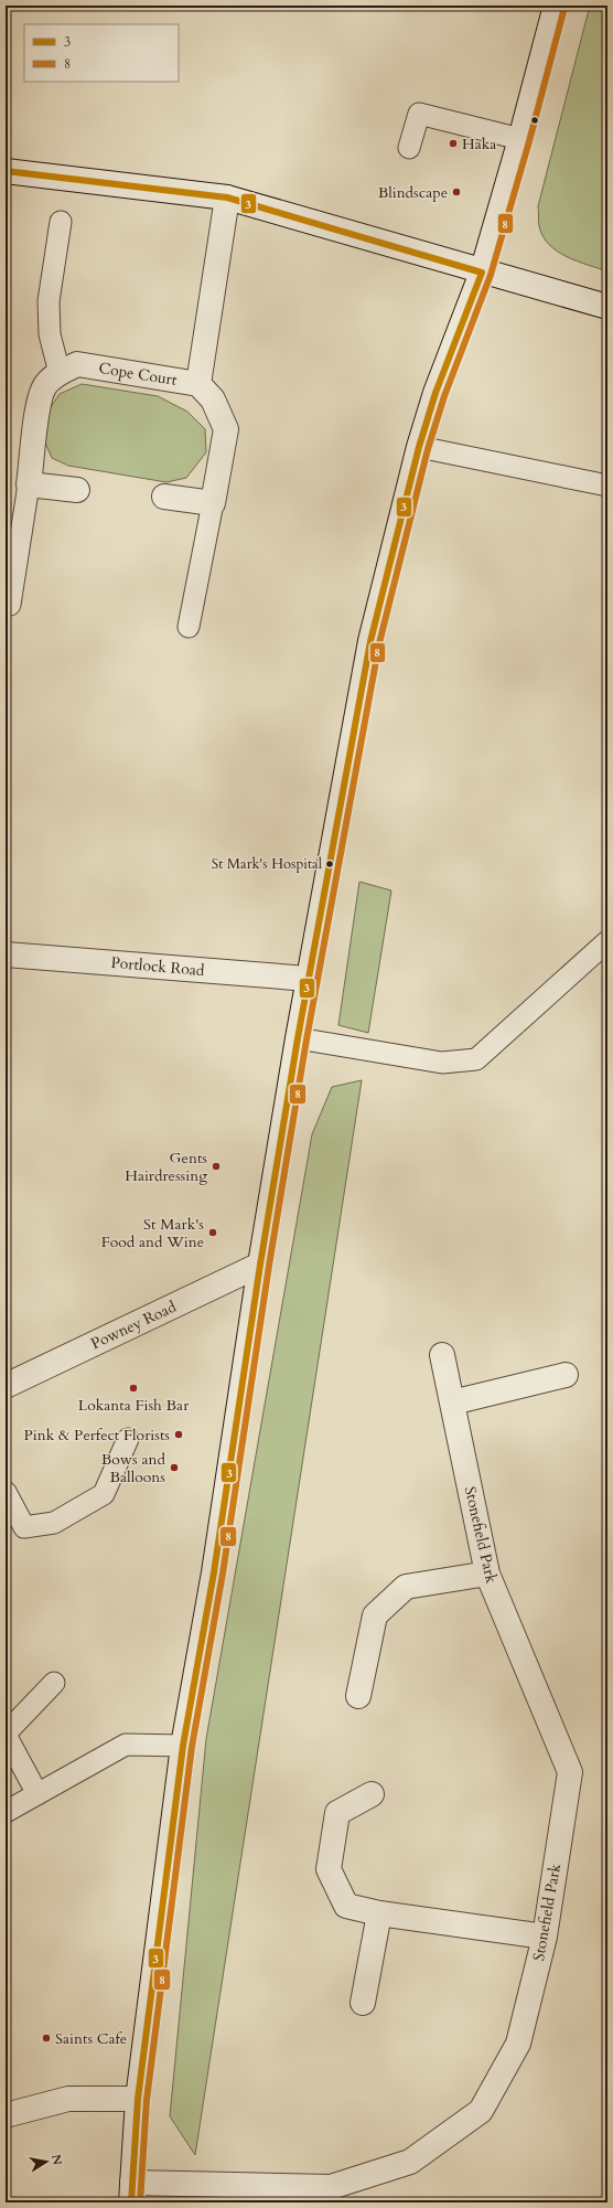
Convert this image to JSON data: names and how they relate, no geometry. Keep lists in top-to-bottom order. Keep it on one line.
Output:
{"streets":{"street":["Cope Court","Portlock Road","Powney Road","Stonefield Park"]},"places":["Haka","Blindscape","St Mark's Hospital","Gents Hairdressing","St Mark's Food and Wine","Lokanta Fish Bar","Pink & Perfect Florists","Bows and Balloons","Saints Cafe"],"lines":["transit line 8","transit line 3"],"legend":["3","8"],"north":"right"}
